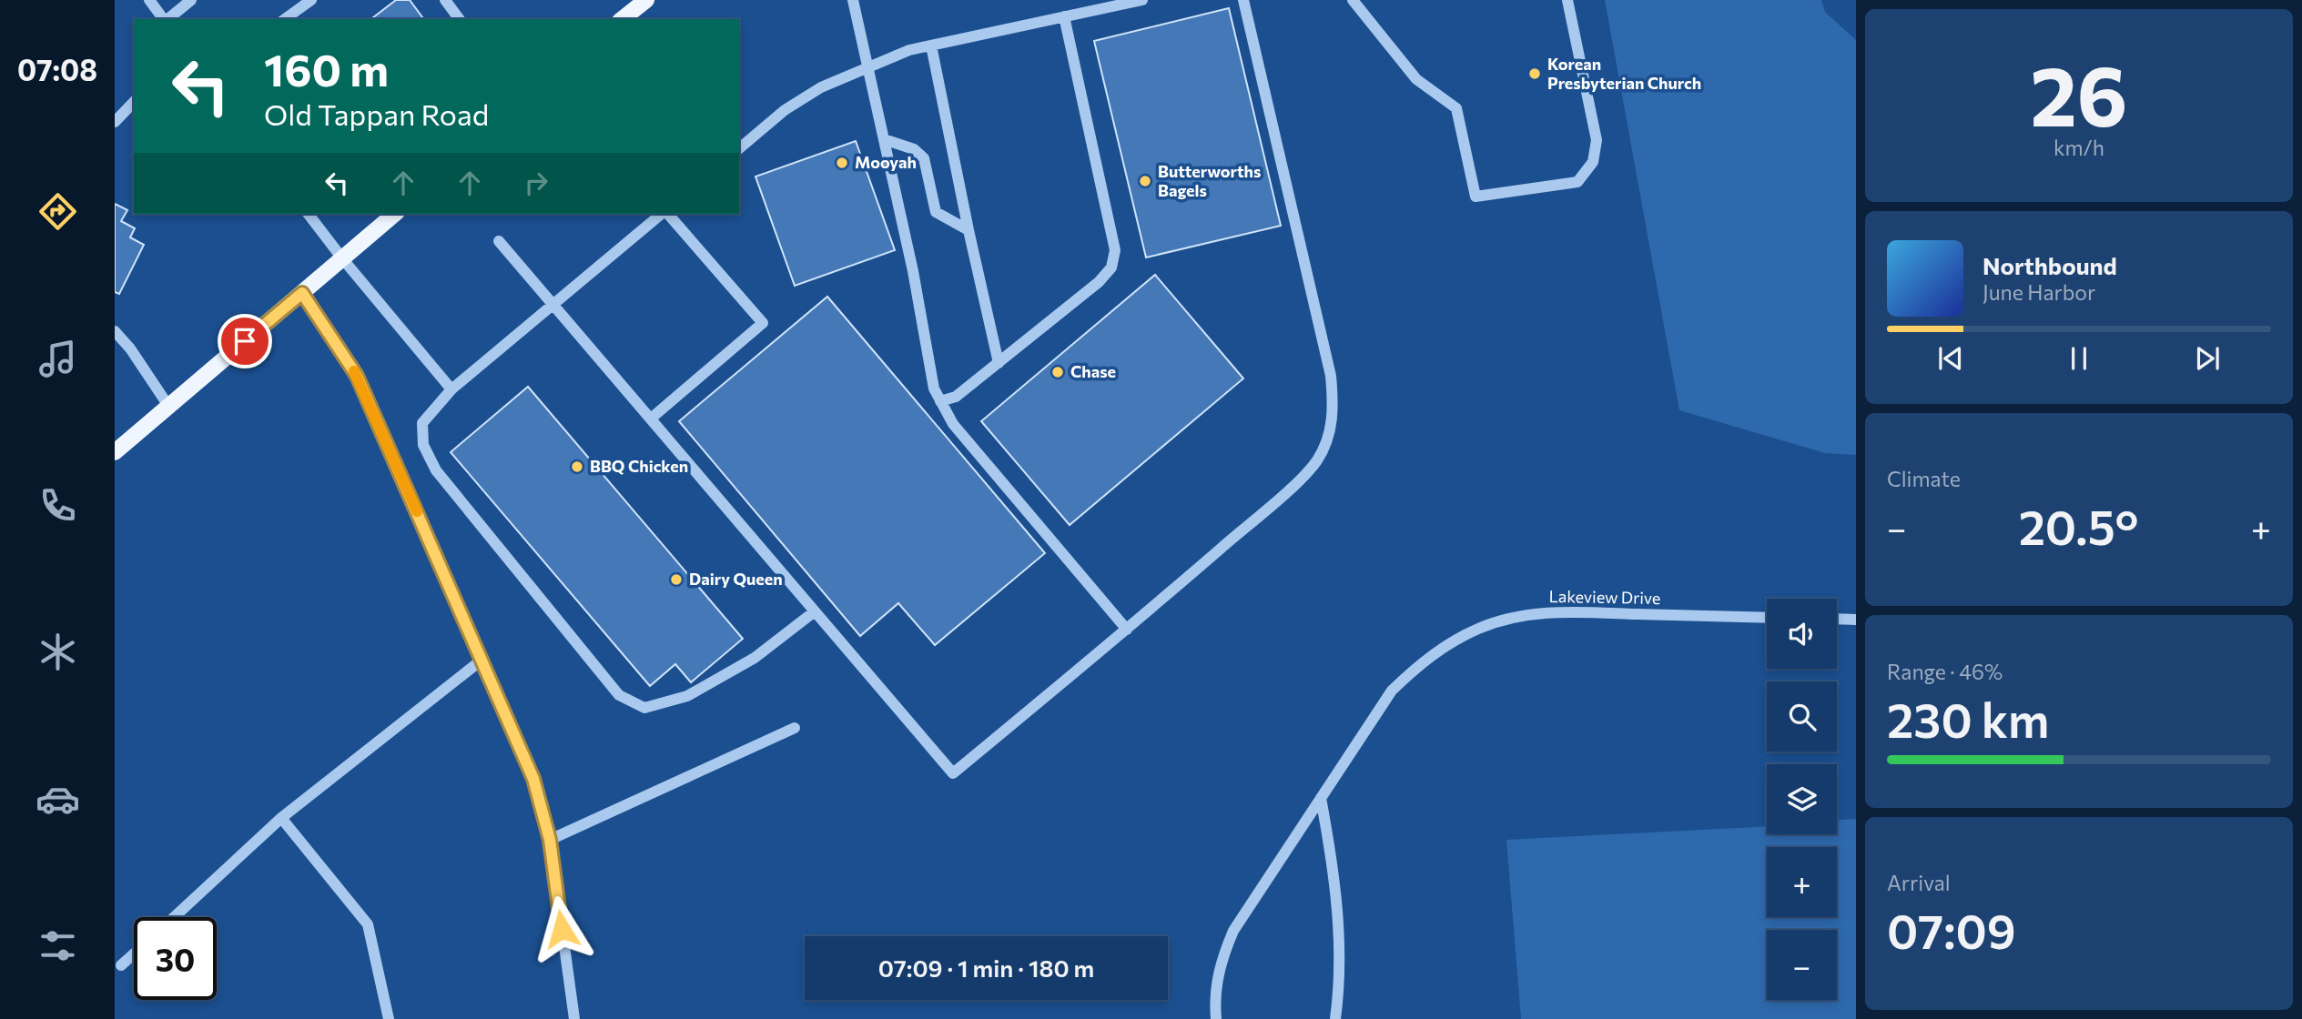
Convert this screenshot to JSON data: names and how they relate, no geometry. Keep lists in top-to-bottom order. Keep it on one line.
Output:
{"streets":{"street":["Lakeview Drive"]},"places":["Korean Presbyterian Church","Mooyah","Butterworths Bagels","Chase","BBQ Chicken","Dairy Queen"],"page":{"tabs":"07:08","tile":[["26","km/h"],"Climate",["Range · 46%","230 km"],["Arrival","07:09"]],"turn":["160 m","Old Tappan Road"],"song":["Northbound","June Harbor"],"heat":["−","20.5°","+"],"map_buttons":["+","−"],"limit":"30","trip":"07:09 · 1 min · 180 m"}}
